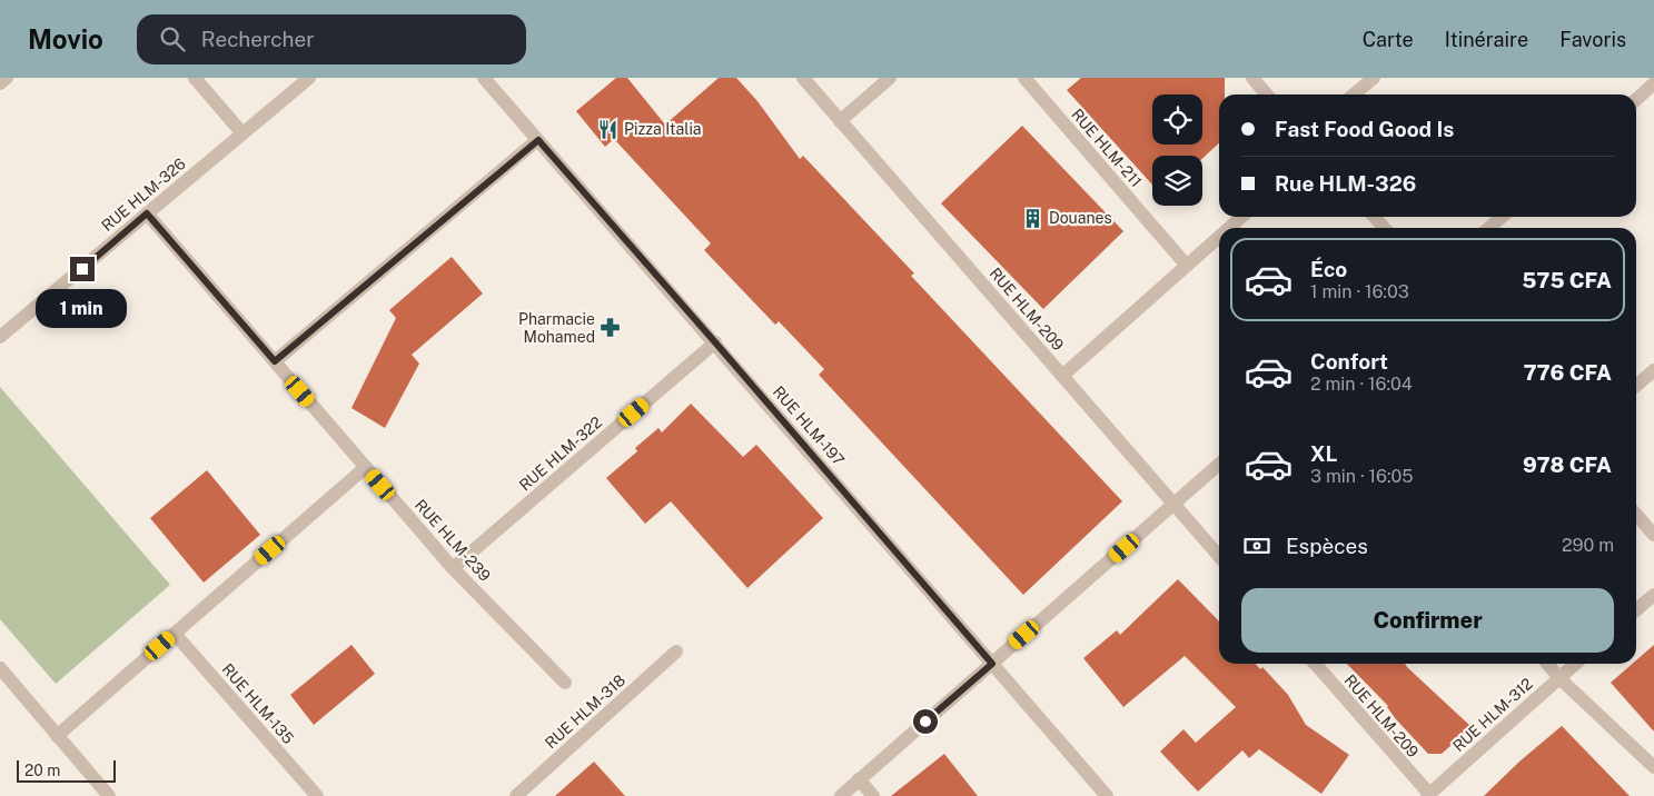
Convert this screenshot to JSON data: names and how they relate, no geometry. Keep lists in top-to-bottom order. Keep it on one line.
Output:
{"streets":{"street":["RUE HLM-211","RUE HLM-326","RUE HLM-209","RUE HLM-197","RUE HLM-322","RUE HLM-239","RUE HLM-135","RUE HLM-318","RUE HLM-312"]},"crossings":[["RUE HLM-326","RUE HLM-239"],["RUE HLM-209","RUE HLM-312"],["RUE HLM-197","RUE HLM-322"],["RUE HLM-322","RUE HLM-239"]],"places":{"restaurant":["Pizza Italia"],"building":["Douanes"],"pharmacy":["Pharmacie Mohamed"]},"scale_bar":"20 m","page":{"header":"Movio","search":"Rechercher","nav":["Carte","Itinéraire","Favoris"],"banner":["Fast Food Good Is","Rue HLM-326"],"list":[{"name":"Éco","note":"1 min · 16:03","value":"575 CFA"},{"name":"Confort","note":"2 min · 16:04","value":"776 CFA"},{"name":"XL","note":"3 min · 16:05","value":"978 CFA"}],"bubble":"1 min","pay":["Espèces","290 m"],"buttons":"Confirmer","scale":"20 m"}}
